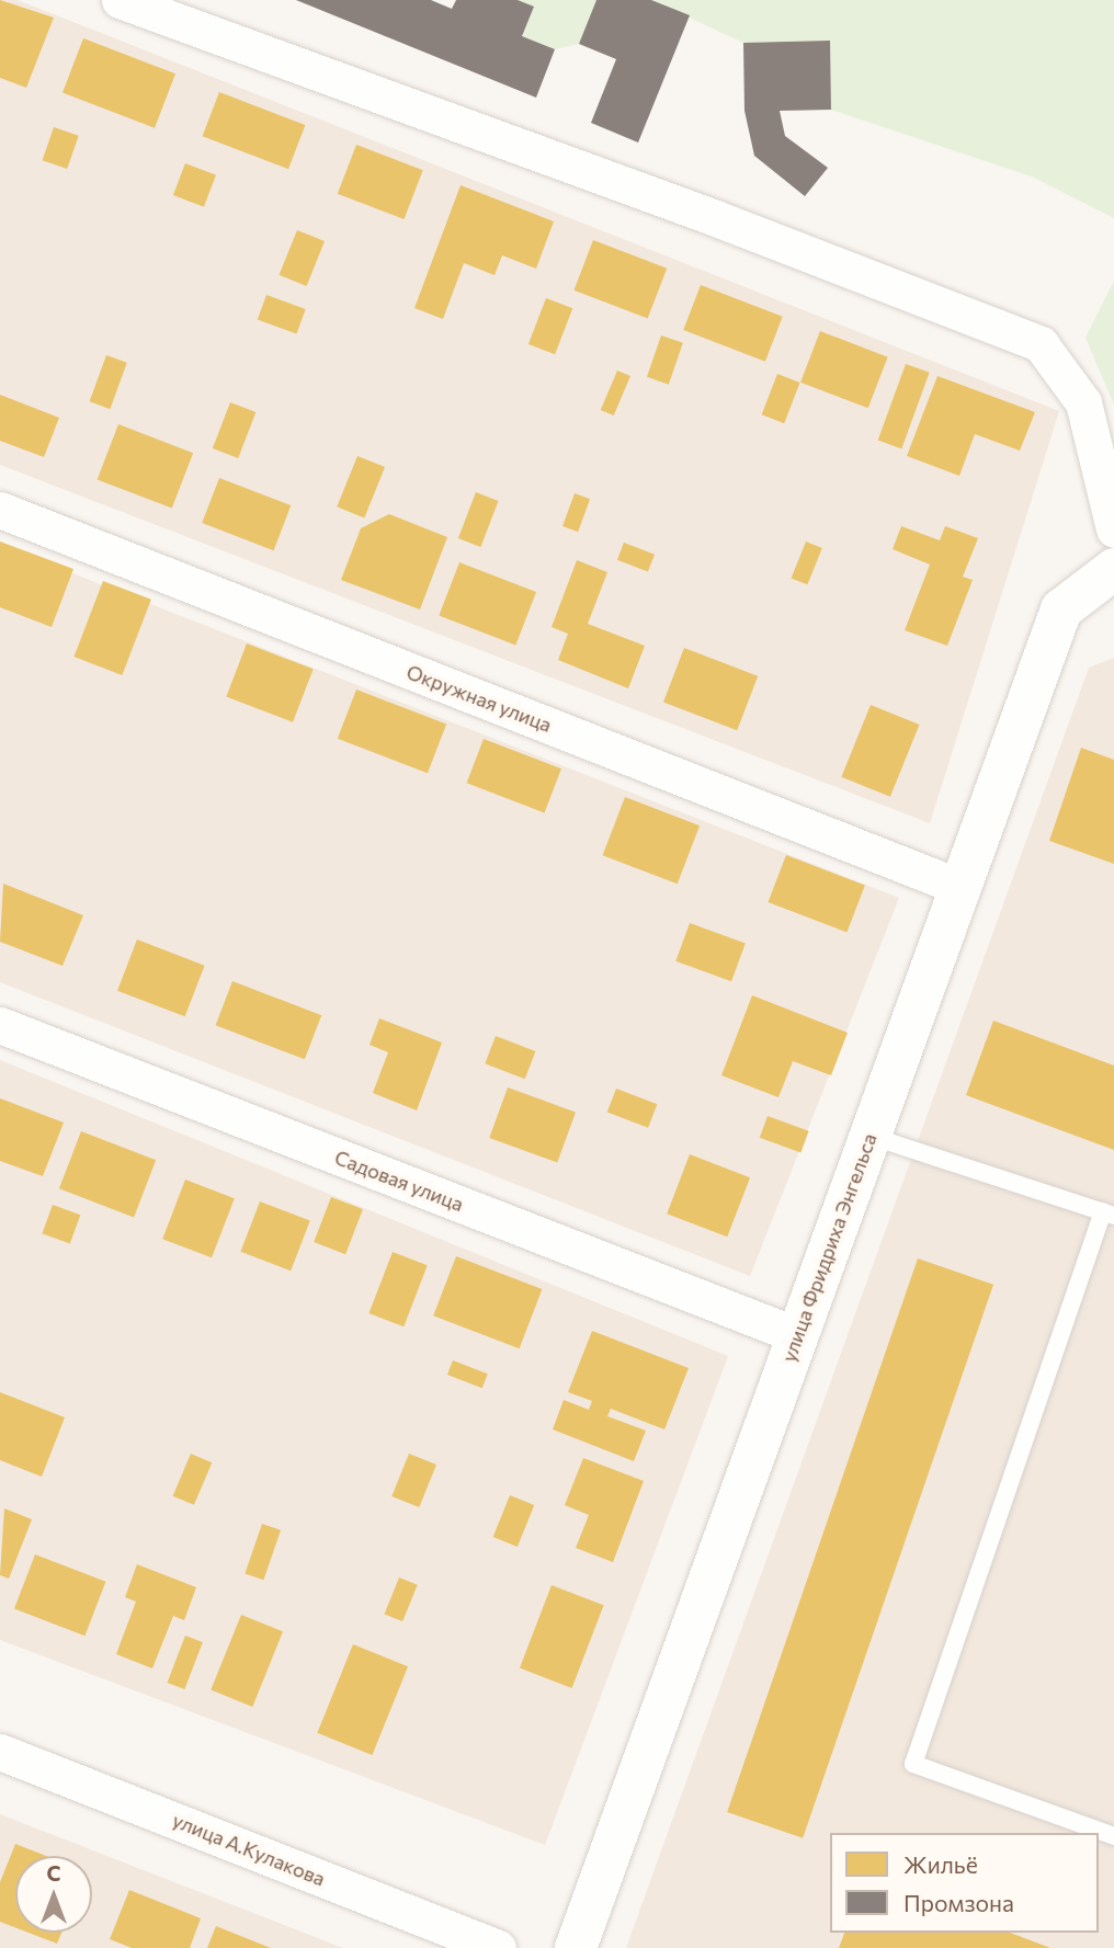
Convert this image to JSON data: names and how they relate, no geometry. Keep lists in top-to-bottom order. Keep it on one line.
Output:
{"streets":{"main road":["улица Фридриха Энгельса"],"street":["Окружная улица","Садовая улица","улица А.Кулакова"]},"crossings":[["Окружная улица","улица Фридриха Энгельса"],["Садовая улица","улица Фридриха Энгельса"]],"legend":["Жильё","Промзона"],"north":"top"}
